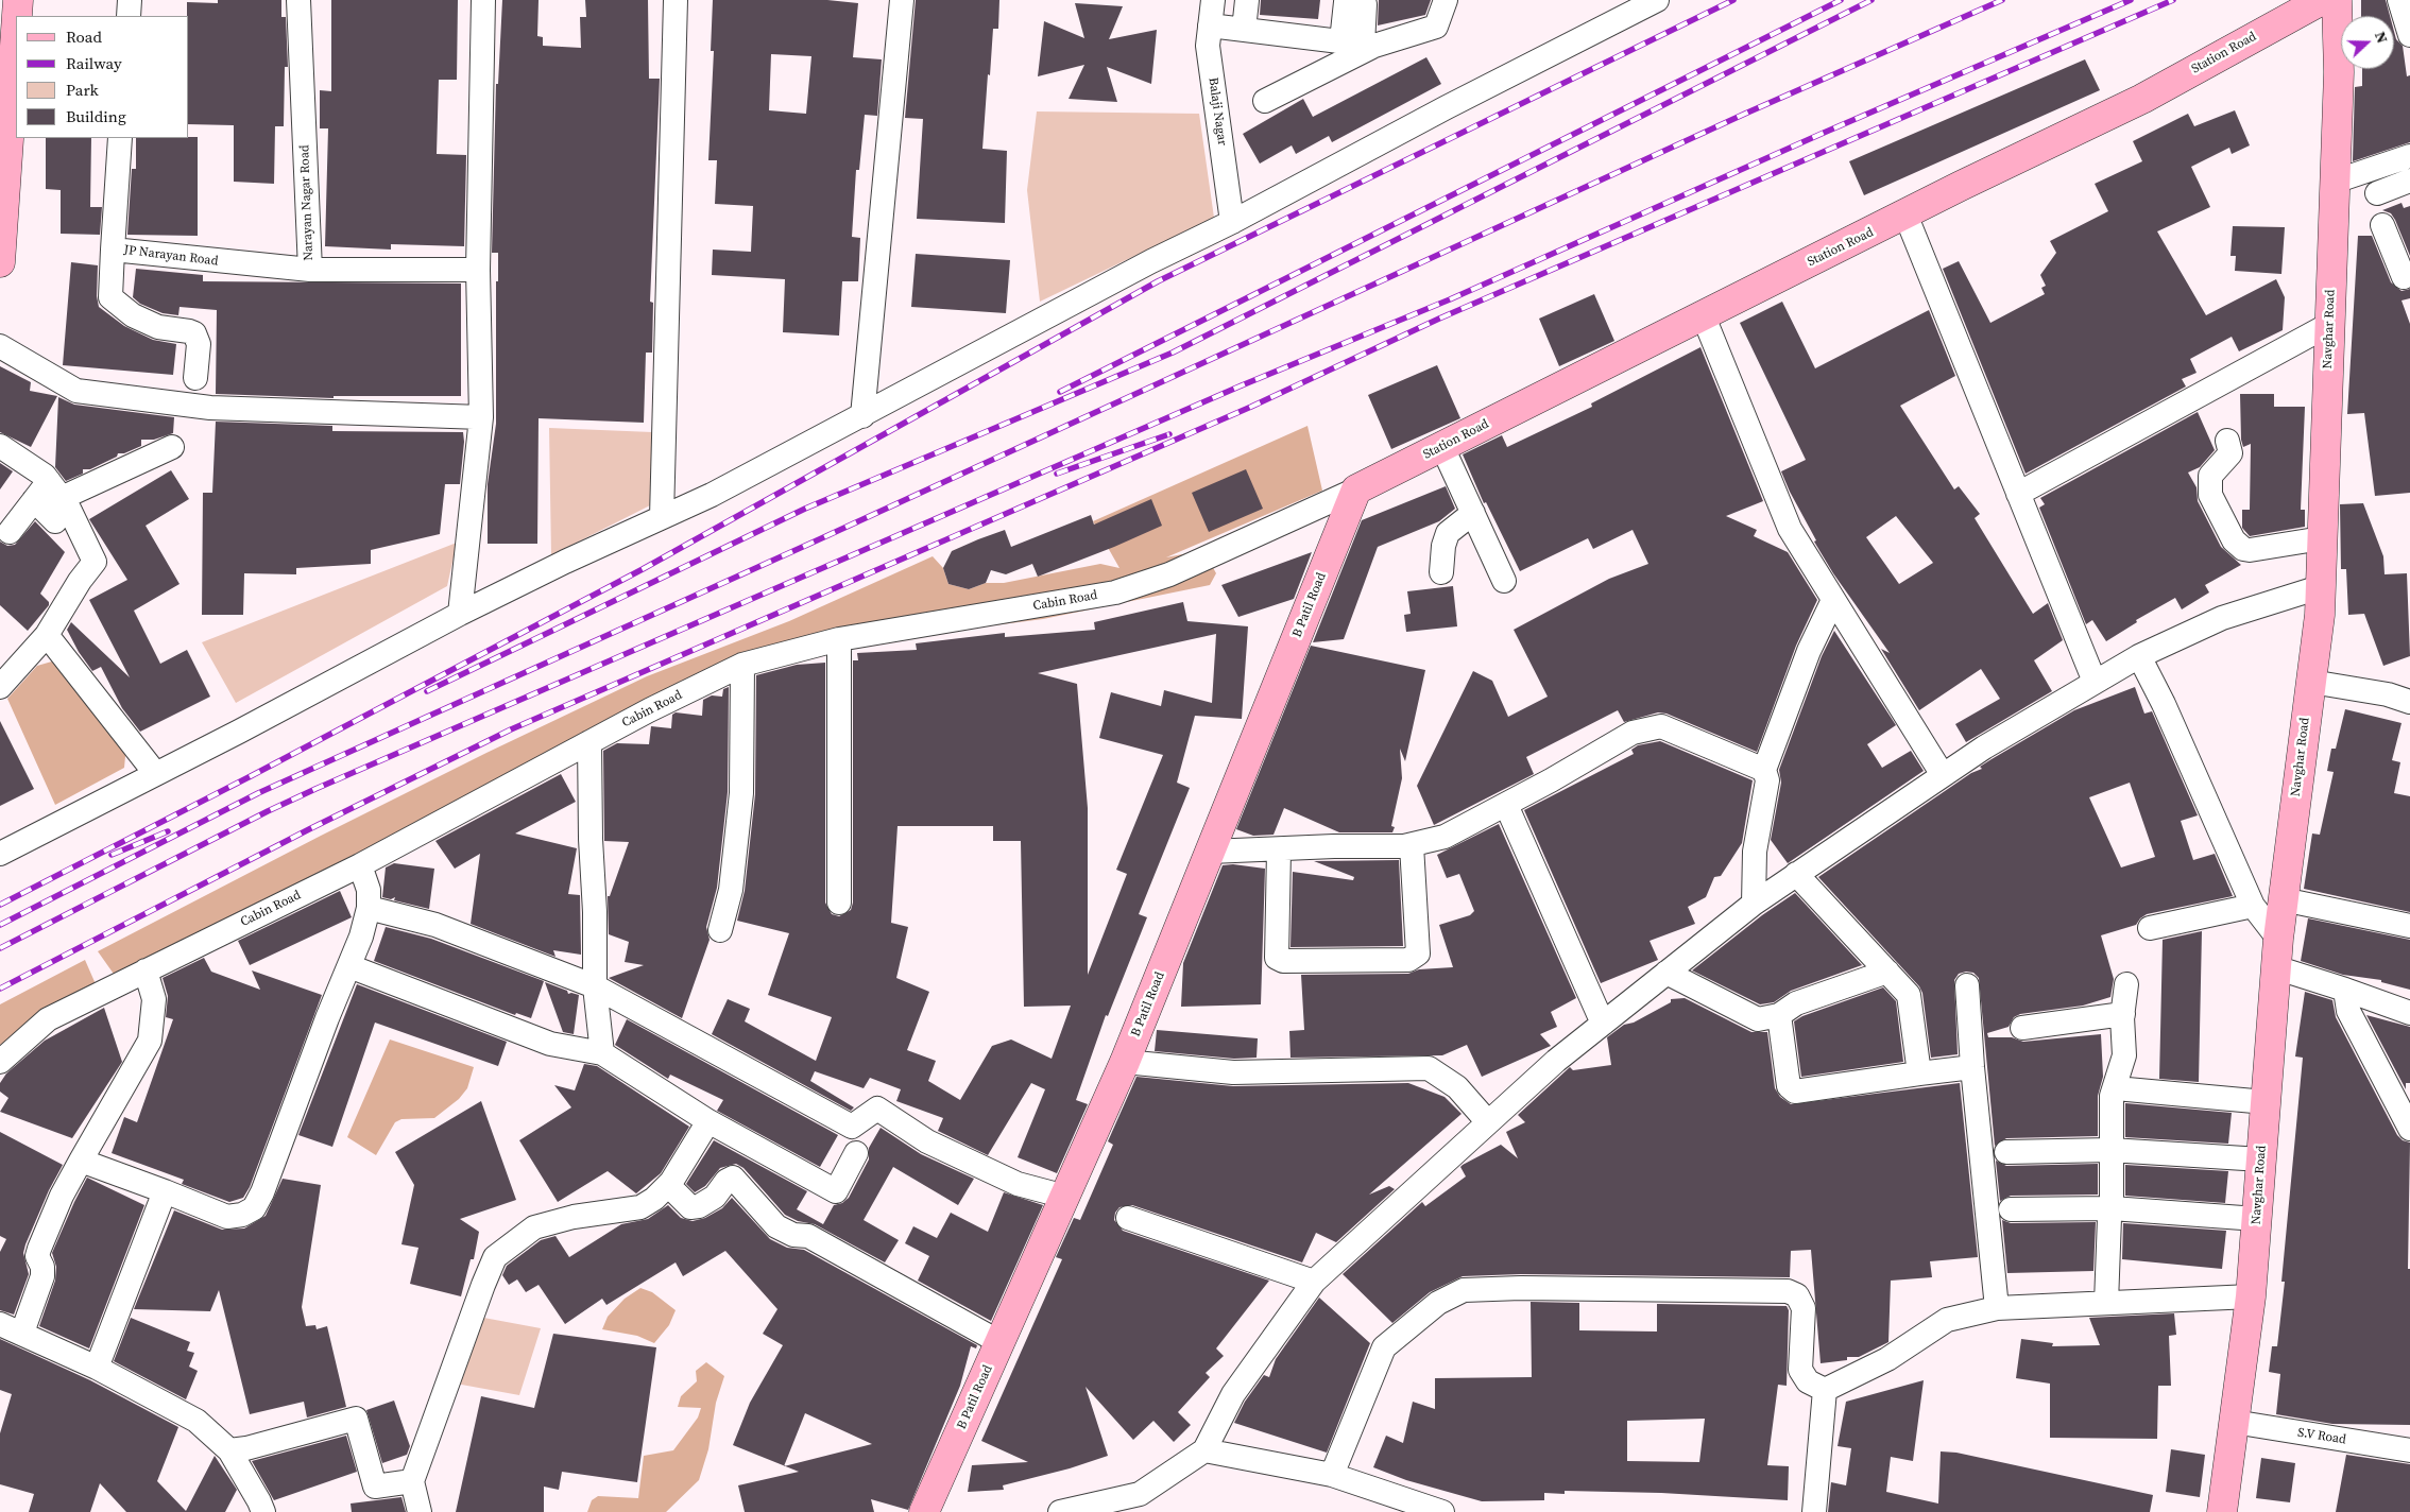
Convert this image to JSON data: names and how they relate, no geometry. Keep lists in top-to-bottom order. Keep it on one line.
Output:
{"streets":{"main road":["Station Road","Navghar Road","B Patil Road"],"street":["Balaji Nagar","Narayan Nagar Road","JP Narayan Road","Cabin Road","S.V Road"]},"crossings":[["Station Road","Cabin Road"],["Station Road","B Patil Road"],["Narayan Nagar Road","JP Narayan Road"],["Navghar Road","S.V Road"],["Cabin Road","B Patil Road"]],"legend":["Road","Railway","Park","Building"],"north":"right"}
